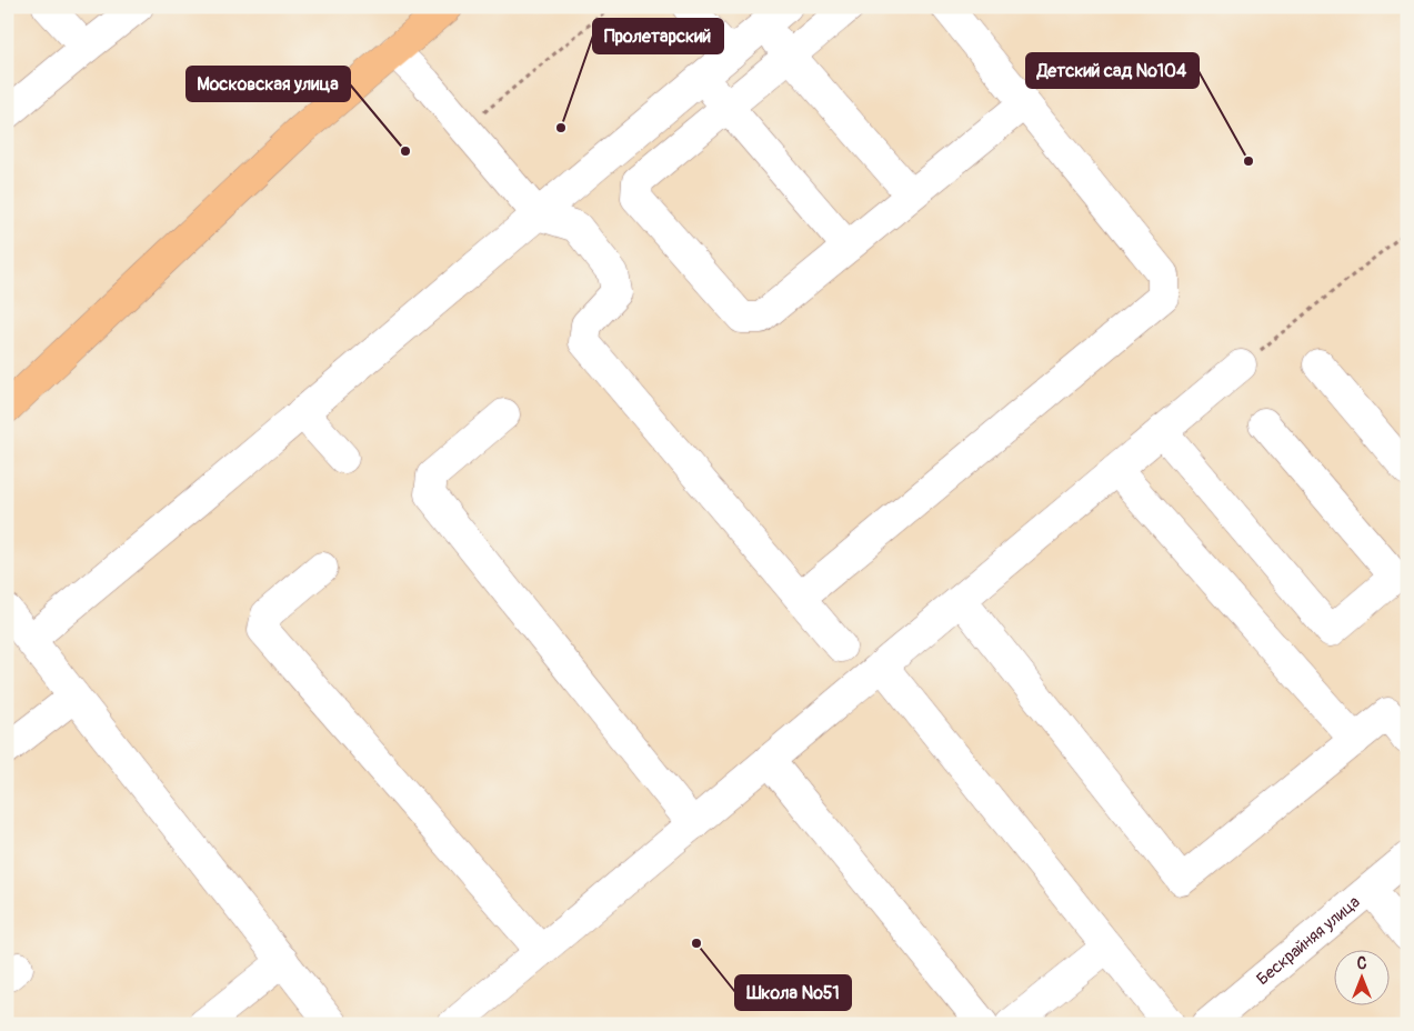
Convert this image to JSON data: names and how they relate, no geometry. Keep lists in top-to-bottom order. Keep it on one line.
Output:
{"streets":{"street":["Бескрайняя улица"]},"places":["Пролетарский","Московская улица","Детский сад №104","Школа №51"],"north":"top"}
